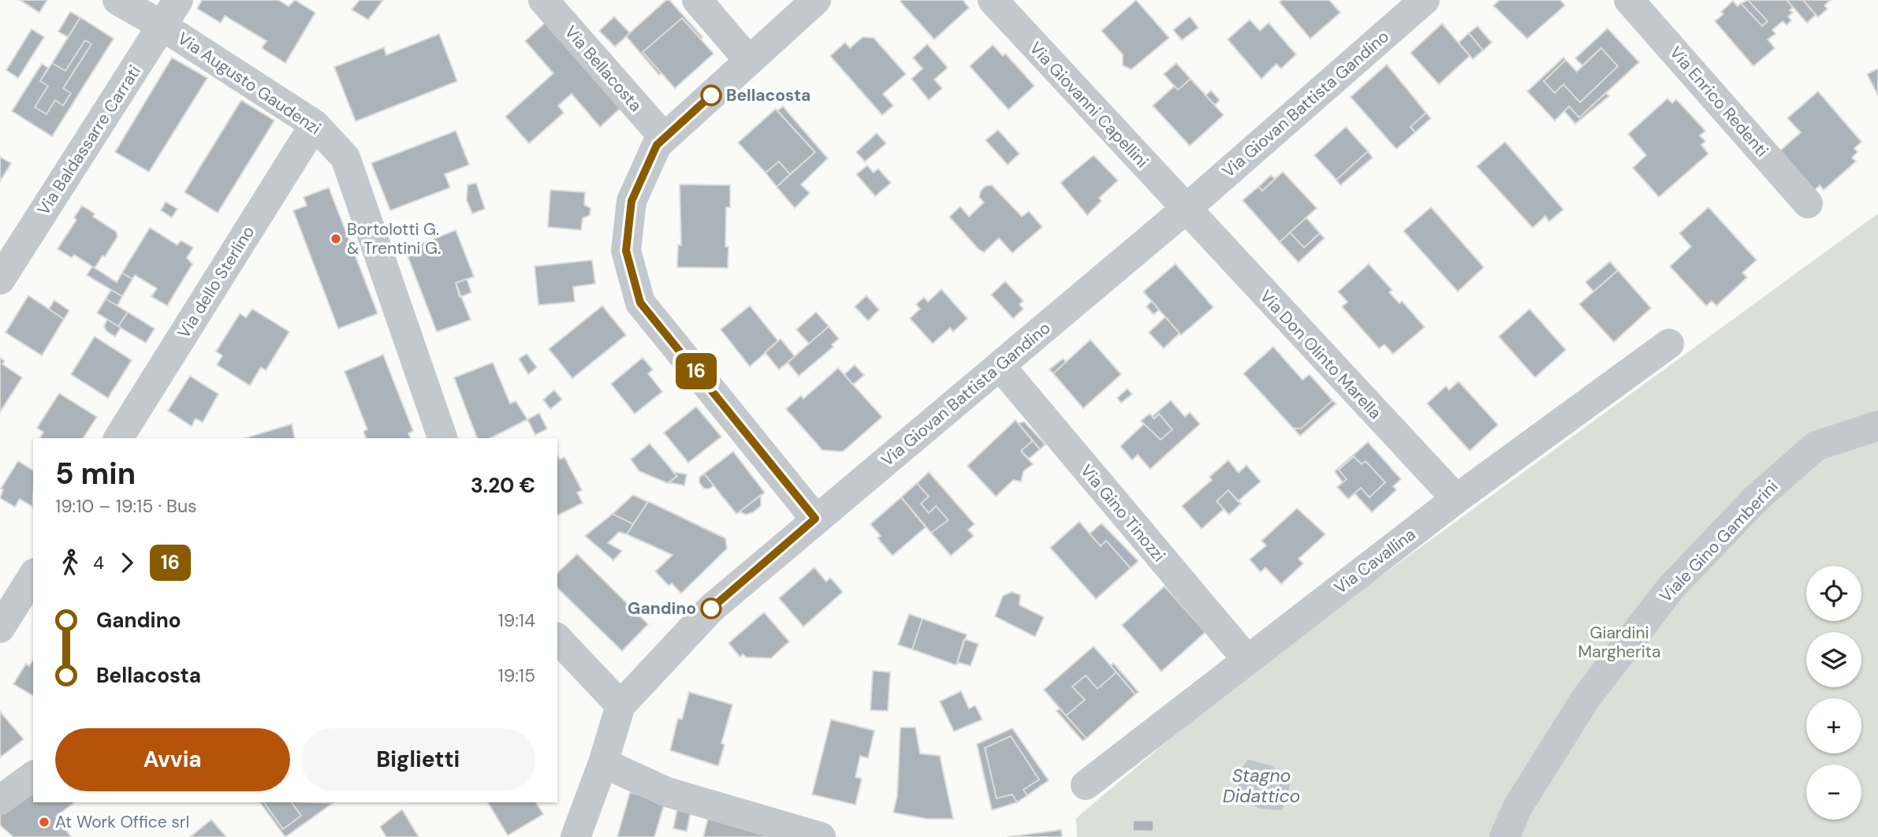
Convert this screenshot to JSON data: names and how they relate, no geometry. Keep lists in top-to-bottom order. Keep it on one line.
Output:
{"streets":{"street":["Via Bellacosta","Via Augusto Gaudenzi","Via Enrico Redenti","Via Giovan Battista Gandino","Via Giovanni Capellini","Via Baldassarre Carrati","Via dello Sterlino","Via Don Olinto Marella","Via Gino Tinozzi","Viale Gino Gamberini","Via Cavallina"]},"crossings":[["Via Augusto Gaudenzi","Via Baldassarre Carrati"],["Via Augusto Gaudenzi","Via dello Sterlino"],["Via Giovan Battista Gandino","Via Giovanni Capellini"],["Via Giovan Battista Gandino","Via Don Olinto Marella"],["Via Giovan Battista Gandino","Via Gino Tinozzi"],["Via Giovanni Capellini","Via Don Olinto Marella"],["Via Don Olinto Marella","Via Cavallina"],["Via Gino Tinozzi","Via Cavallina"]],"water":["Stagno Didattico"],"parks":["Giardini Margherita"],"places":["Bellacosta","Bortolotti G. & Trentini G.","Gandino","At Work Office srl"],"lines":["bus line 16"],"page":{"on_map":"16","heading":["5 min","19:10 – 19:15 · Bus","3.20 €"],"legs":["4","16"],"map_buttons":["+","−"],"list":[{"name":"Gandino","value":"19:14"},{"name":"Bellacosta","value":"19:15"}],"buttons":["Avvia","Biglietti"]}}
